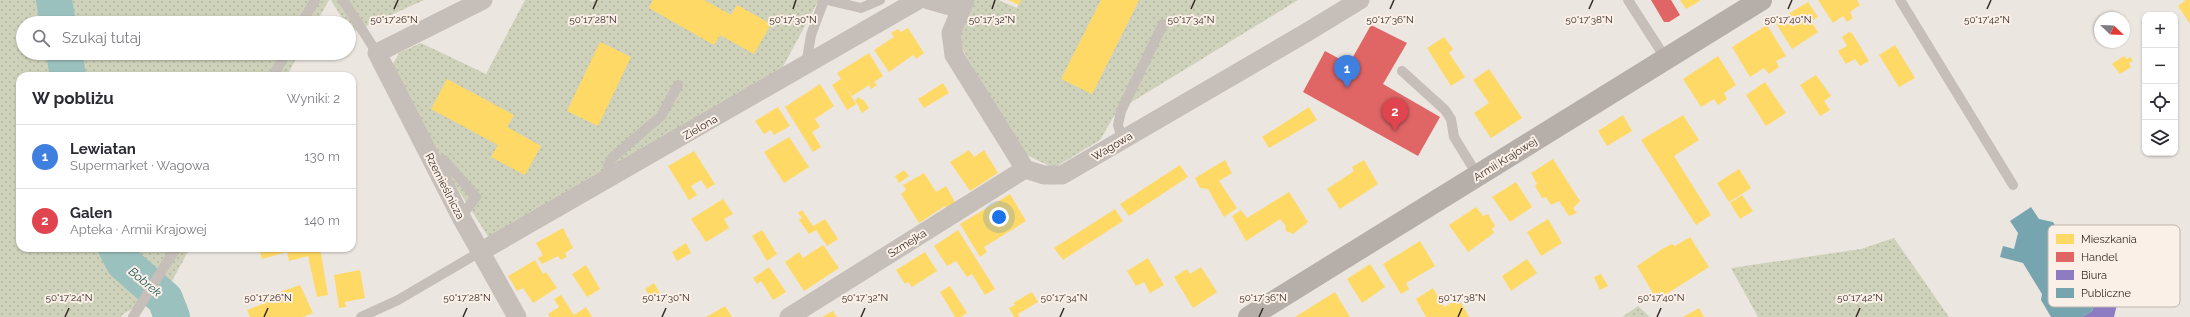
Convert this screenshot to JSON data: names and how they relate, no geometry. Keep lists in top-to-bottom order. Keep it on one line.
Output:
{"streets":{"street":["Zielona","Wagowa","Armii Krajowej","Rzemieślnicza","Szmejka"]},"crossings":[["Zielona","Rzemieślnicza"],["Wagowa","Szmejka"]],"water":["Bobrek"],"legend":["Mieszkania","Handel","Biura","Publiczne"],"north":"bottom right","page":{"map_buttons":["+","−"],"search":"Szukaj tutaj","pins":["1","2"],"heading":["W pobliżu","Wyniki: 2"],"list":[{"mark":"1","name":"Lewiatan","note":"Supermarket · Wagowa","value":"130 m"},{"mark":"2","name":"Galen","note":"Apteka · Armii Krajowej","value":"140 m"}]},"coordinates":["50°17'26\"N","50°17'28\"N","50°17'30\"N","50°17'32\"N","50°17'34\"N","50°17'36\"N","50°17'38\"N","50°17'40\"N","50°17'42\"N","50°17'24\"N"]}
